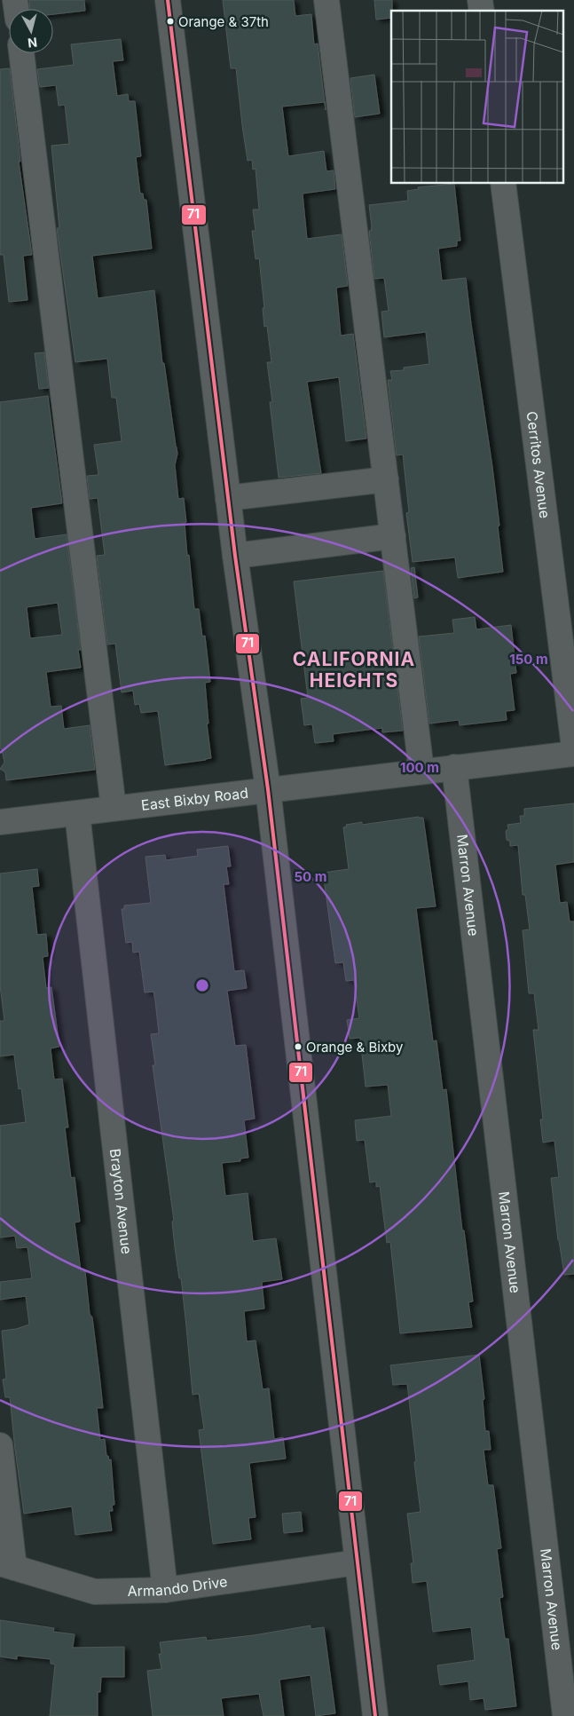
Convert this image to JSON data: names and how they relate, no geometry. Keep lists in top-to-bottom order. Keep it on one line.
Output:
{"streets":{"street":["Cerritos Avenue","East Bixby Road","Marron Avenue","Brayton Avenue","Armando Drive"]},"crossings":[["East Bixby Road","Marron Avenue"],["East Bixby Road","Brayton Avenue"],["Brayton Avenue","Armando Drive"]],"districts":["CALIFORNIA HEIGHTS"],"places":["Orange & 37th","Orange & Bixby"],"lines":["transit line 71"],"north":"bottom","rings":["150 m","100 m","50 m"]}
